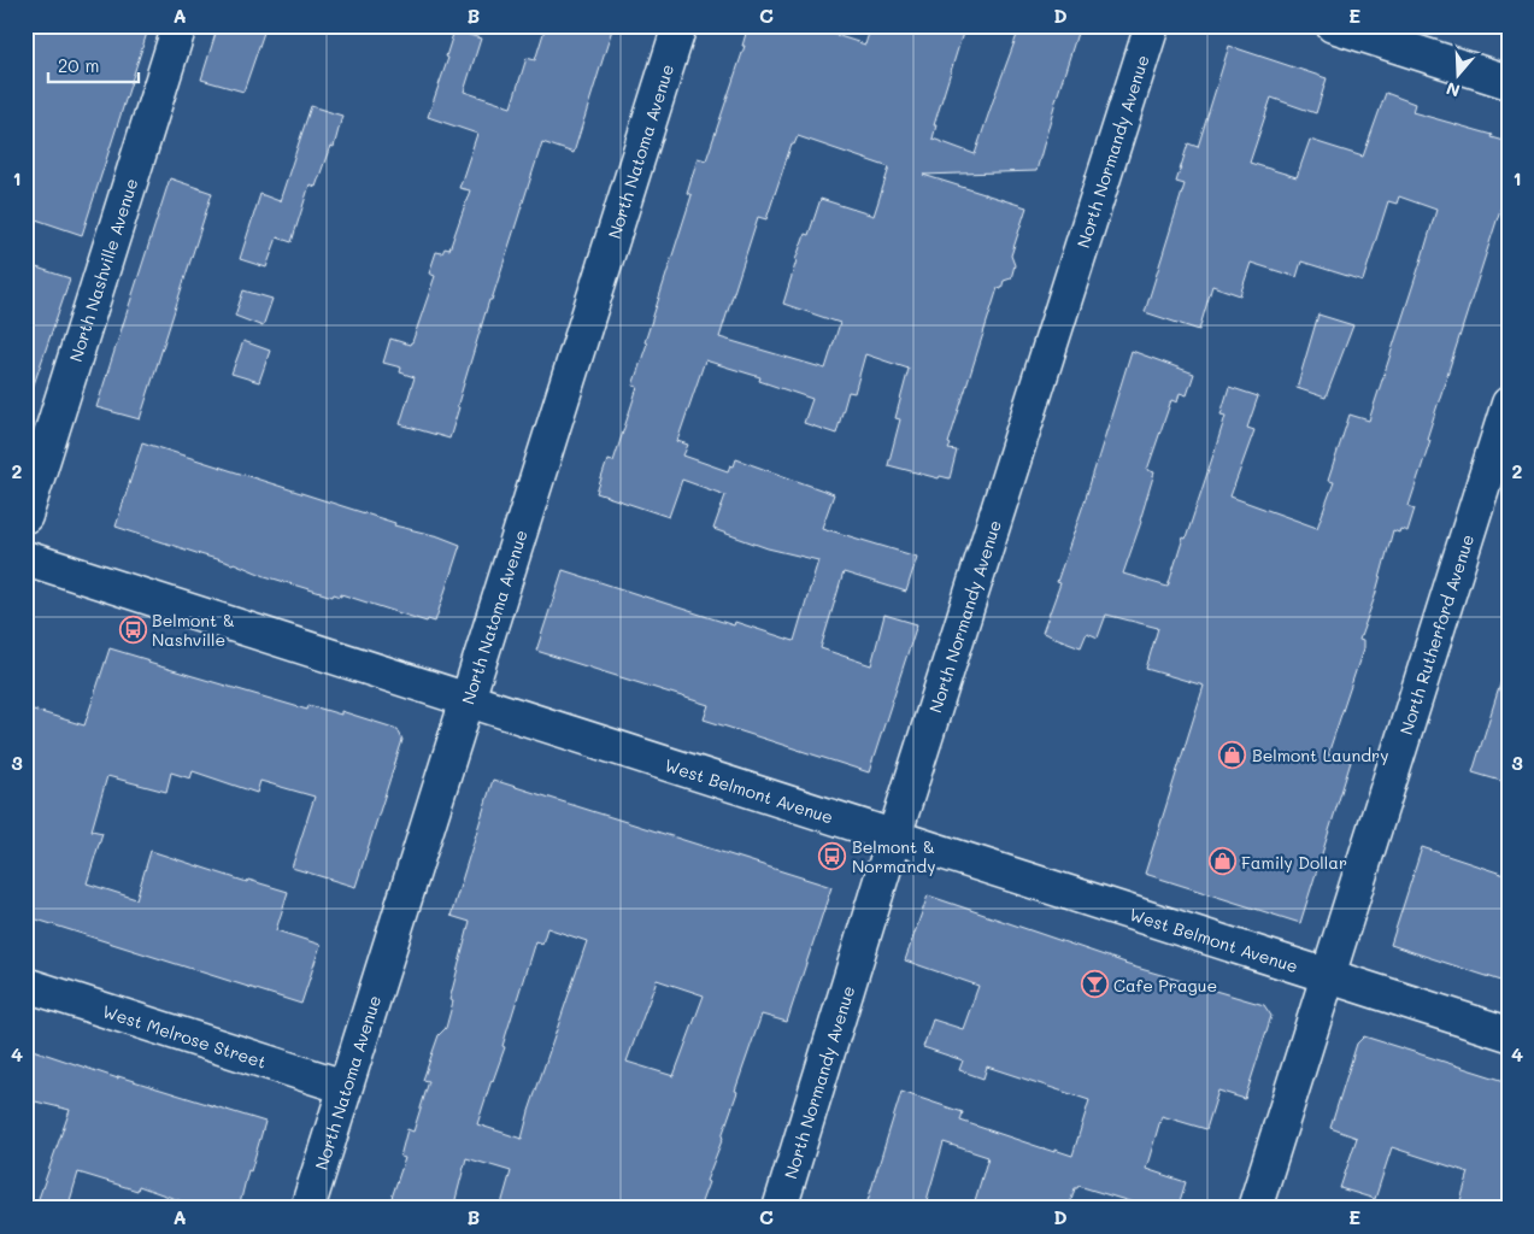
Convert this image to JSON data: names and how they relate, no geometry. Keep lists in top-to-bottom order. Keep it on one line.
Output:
{"streets":{"street":["North Natoma Avenue","North Normandy Avenue","North Nashville Avenue","North Rutherford Avenue","West Belmont Avenue","West Melrose Street"]},"crossings":[["North Natoma Avenue","West Belmont Avenue"],["North Natoma Avenue","West Melrose Street"],["North Normandy Avenue","West Belmont Avenue"],["North Rutherford Avenue","West Belmont Avenue"]],"places":{"bus stop":["Belmont & Nashville","Belmont & Normandy"],"shop":["Belmont Laundry","Family Dollar"],"bar":["Cafe Prague"]},"scale_bar":"20 m","north":"bottom","grid":{"columns":["A","B","C","D","E"],"rows":["1","2","3","4"]}}
